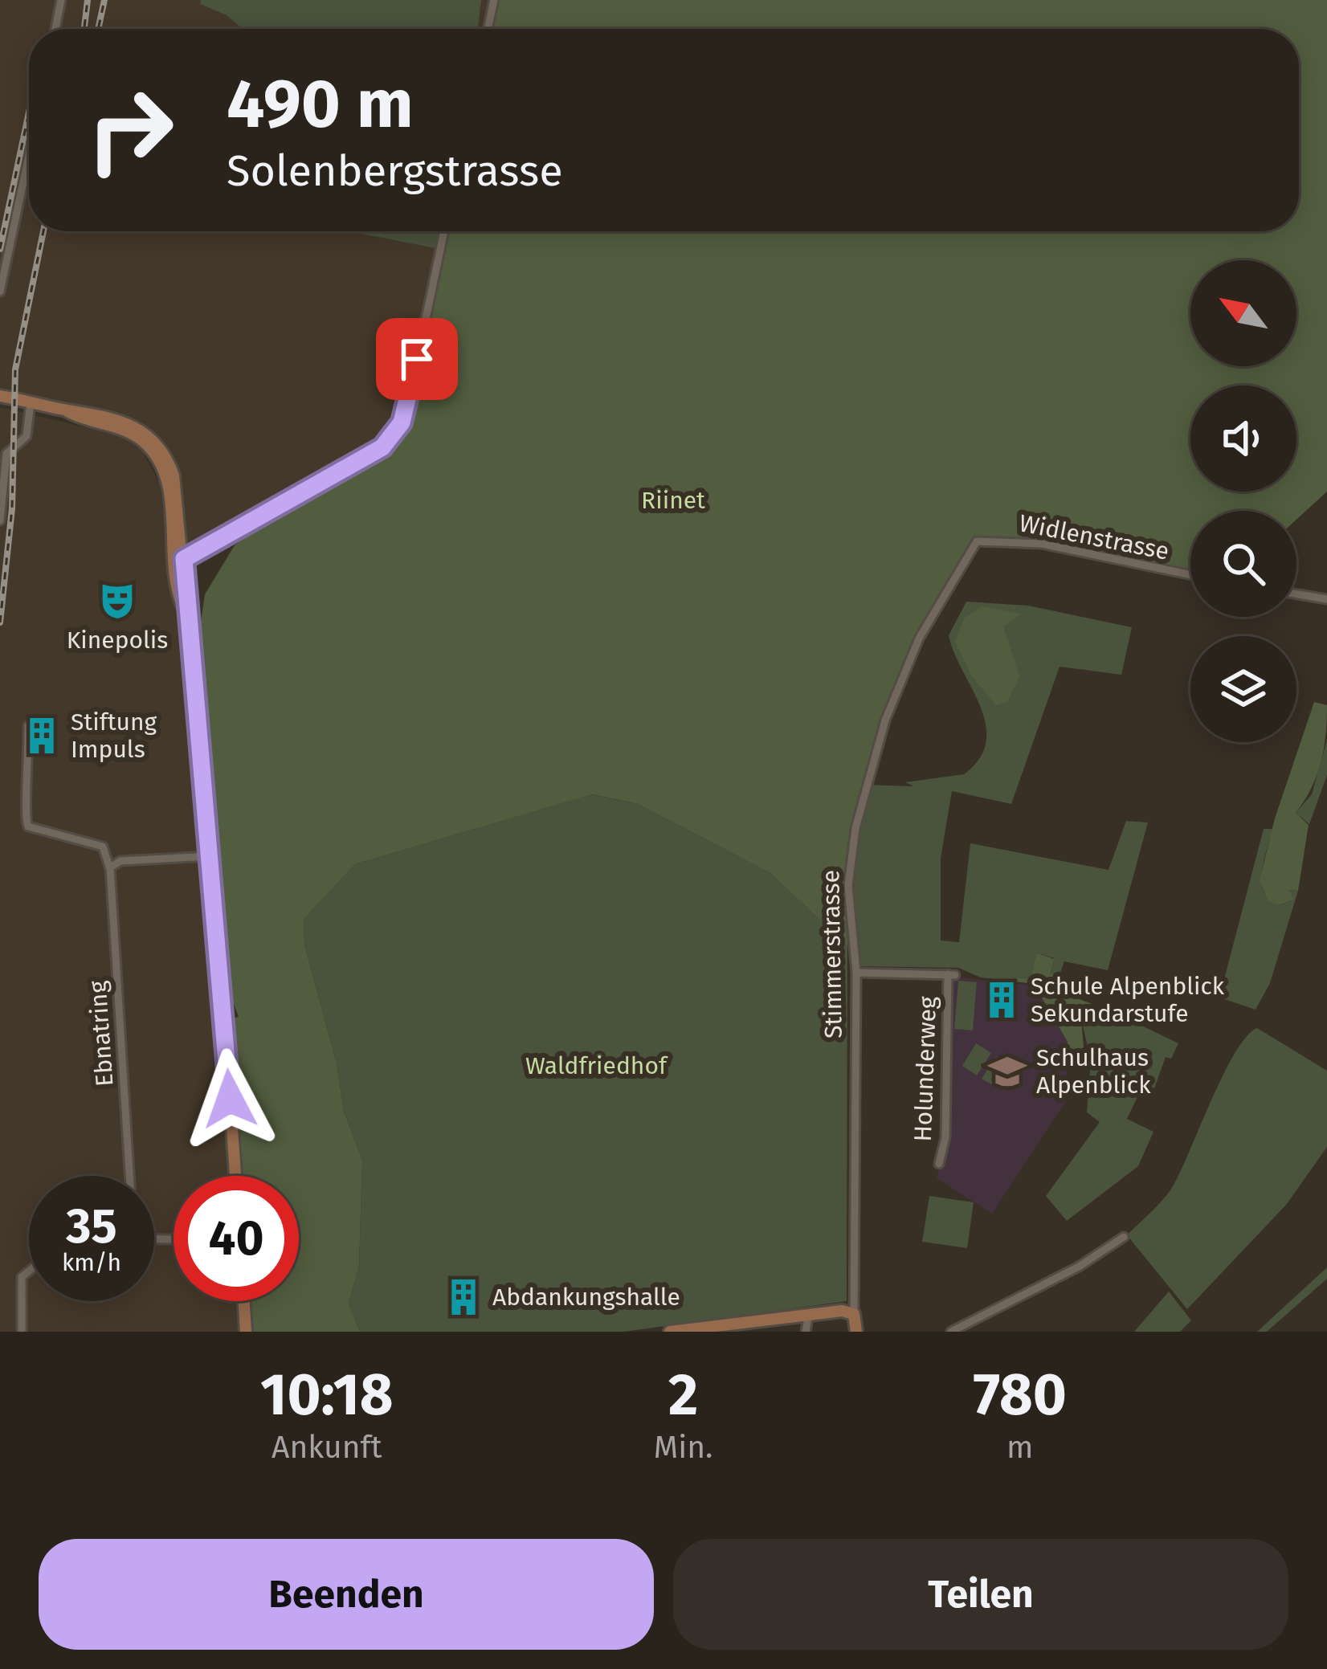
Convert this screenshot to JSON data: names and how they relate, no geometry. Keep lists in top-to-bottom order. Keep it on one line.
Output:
{"streets":{"street":["Widlenstrasse","Stimmerstrasse","Ebnatring","Holunderweg"]},"crossings":[["Widlenstrasse","Stimmerstrasse"],["Stimmerstrasse","Holunderweg"]],"parks":["Riinet","Waldfriedhof"],"places":{"theatre":["Kinepolis"],"building":["Stiftung Impuls","Schule Alpenblick Sekundarstufe","Abdankungshalle"],"school or university":["Schulhaus Alpenblick"]},"north":"top left","page":{"turn":["490 m","Solenbergstrasse"],"speed":"35 km/h","limit":"40","eta":["10:18","Ankunft","2","Min.","780","m"],"buttons":["Beenden","Teilen"]}}
